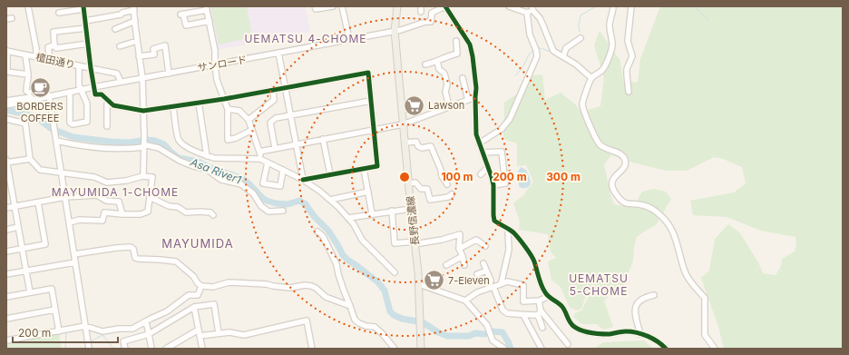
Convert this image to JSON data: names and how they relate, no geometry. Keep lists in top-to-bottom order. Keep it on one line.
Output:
{"streets":{"main road":["長野信濃線"],"street":["檀田通り","サンロード"]},"crossings":[["檀田通り","サンロード"],["サンロード","長野信濃線"]],"districts":["UEMATSU 4-CHOME","MAYUMIDA 1-CHOME","MAYUMIDA","UEMATSU 5-CHOME"],"water":["Asa River1"],"places":{"cafe":["BORDERS COFFEE"],"supermarket":["Lawson","7-Eleven"]},"scale_bar":"200 m","rings":["100 m","200 m","300 m"]}
